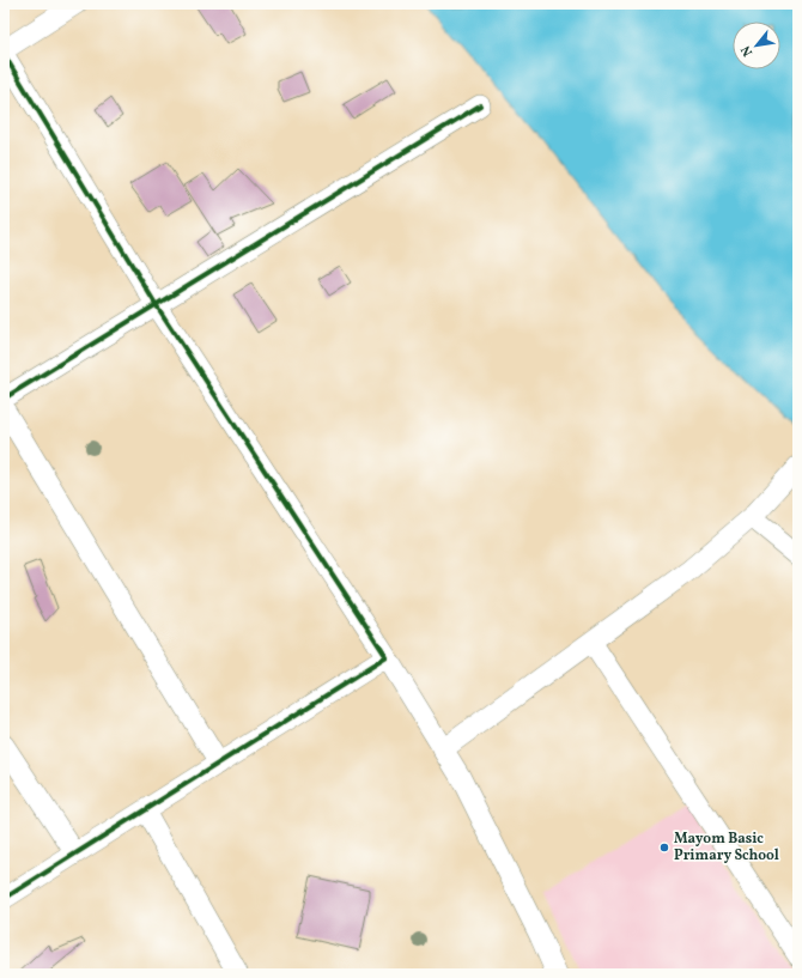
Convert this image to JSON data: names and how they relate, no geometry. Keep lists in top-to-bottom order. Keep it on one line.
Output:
{"places":["Mayom Basic Primary School"],"north":"bottom left"}
